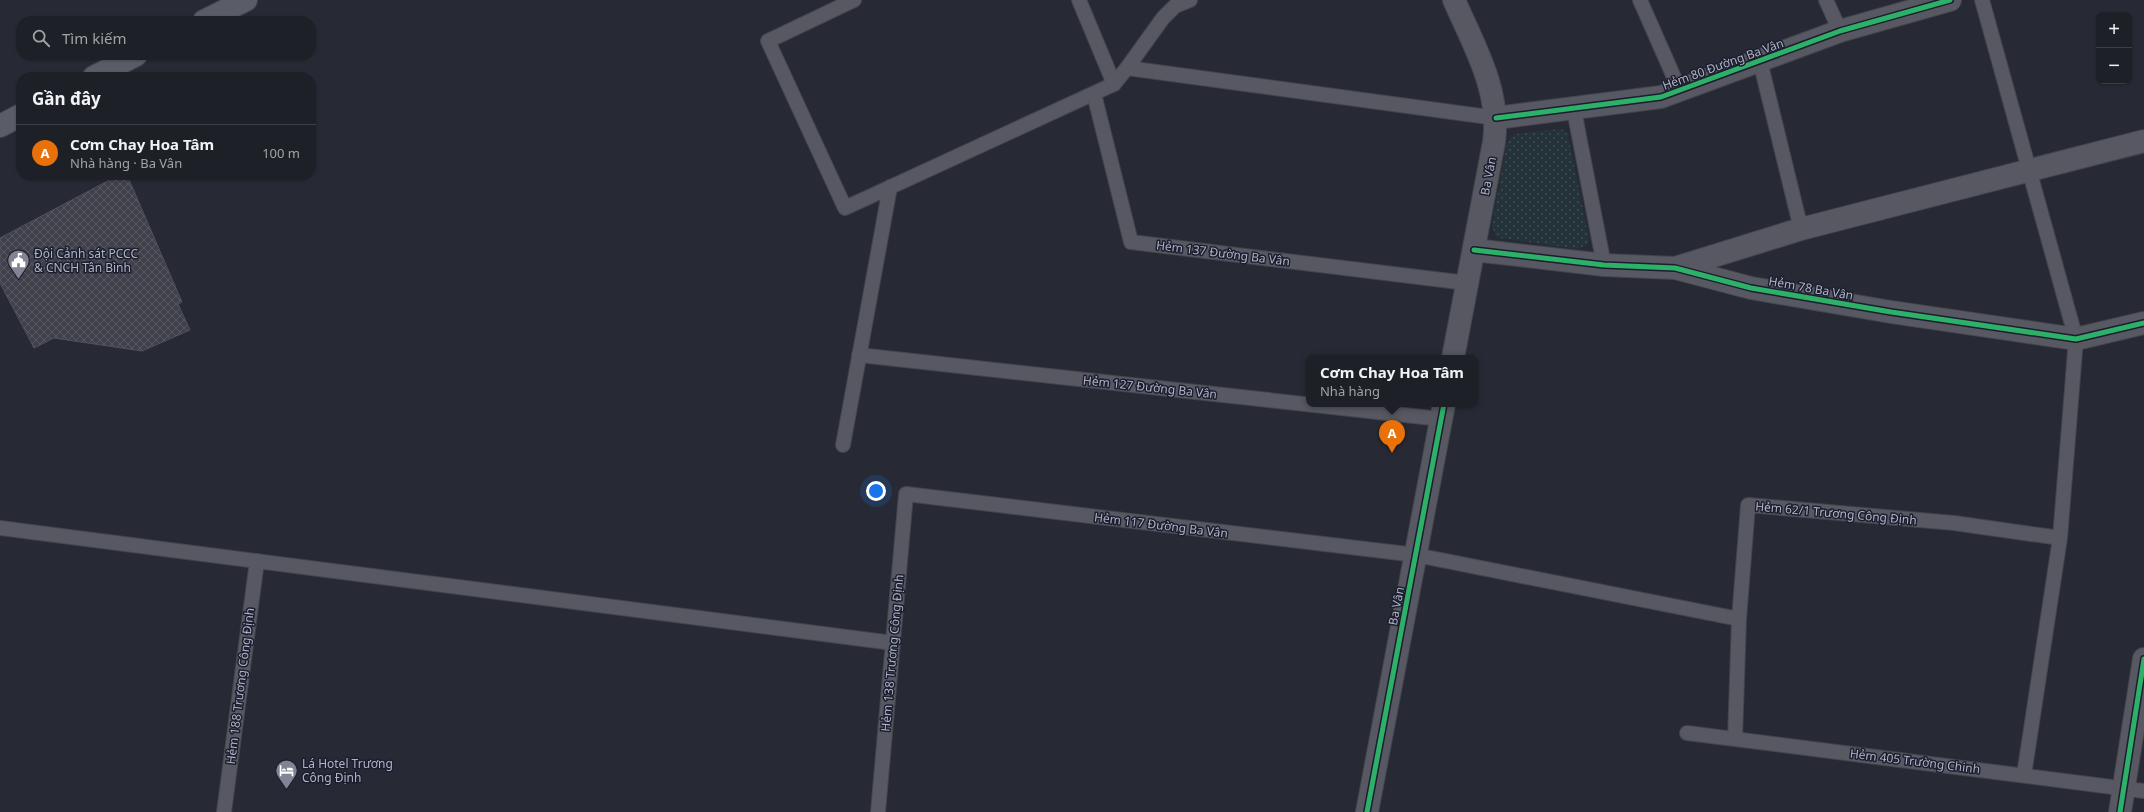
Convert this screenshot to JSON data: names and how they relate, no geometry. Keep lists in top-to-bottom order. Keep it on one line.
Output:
{"streets":{"street":["Hẻm 80 Đường Ba Vân","Ba Vân","Hẻm 78 Ba Vân"],"lane":["Hẻm 137 Đường Ba Vân","Hẻm 127 Đường Ba Vân","Hẻm 62/1 Trương Công Định","Hẻm 117 Đường Ba Vân","Hẻm 138 Trương Công Định","Hẻm 188 Trương Công Định","Hẻm 405 Trường Chinh"]},"crossings":[["Hẻm 80 Đường Ba Vân","Ba Vân"],["Ba Vân","Hẻm 137 Đường Ba Vân"],["Ba Vân","Hẻm 78 Ba Vân"],["Ba Vân","Hẻm 127 Đường Ba Vân"],["Ba Vân","Hẻm 117 Đường Ba Vân"],["Hẻm 62/1 Trương Công Định","Hẻm 117 Đường Ba Vân"],["Hẻm 62/1 Trương Công Định","Hẻm 405 Trường Chinh"],["Hẻm 117 Đường Ba Vân","Hẻm 138 Trương Công Định"]],"places":{"public building":["Đội Cảnh sát PCCC & CNCH Tân Bình"],"hotel":["Lá Hotel Trương Công Định"]},"page":{"map_buttons":["+","−"],"search":"Tìm kiếm","heading":"Gần đây","list":[{"mark":"A","name":"Cơm Chay Hoa Tâm","note":"Nhà hàng · Ba Vân","value":"100 m"}],"popup":["Cơm Chay Hoa Tâm","Nhà hàng"],"pins":"A"}}
